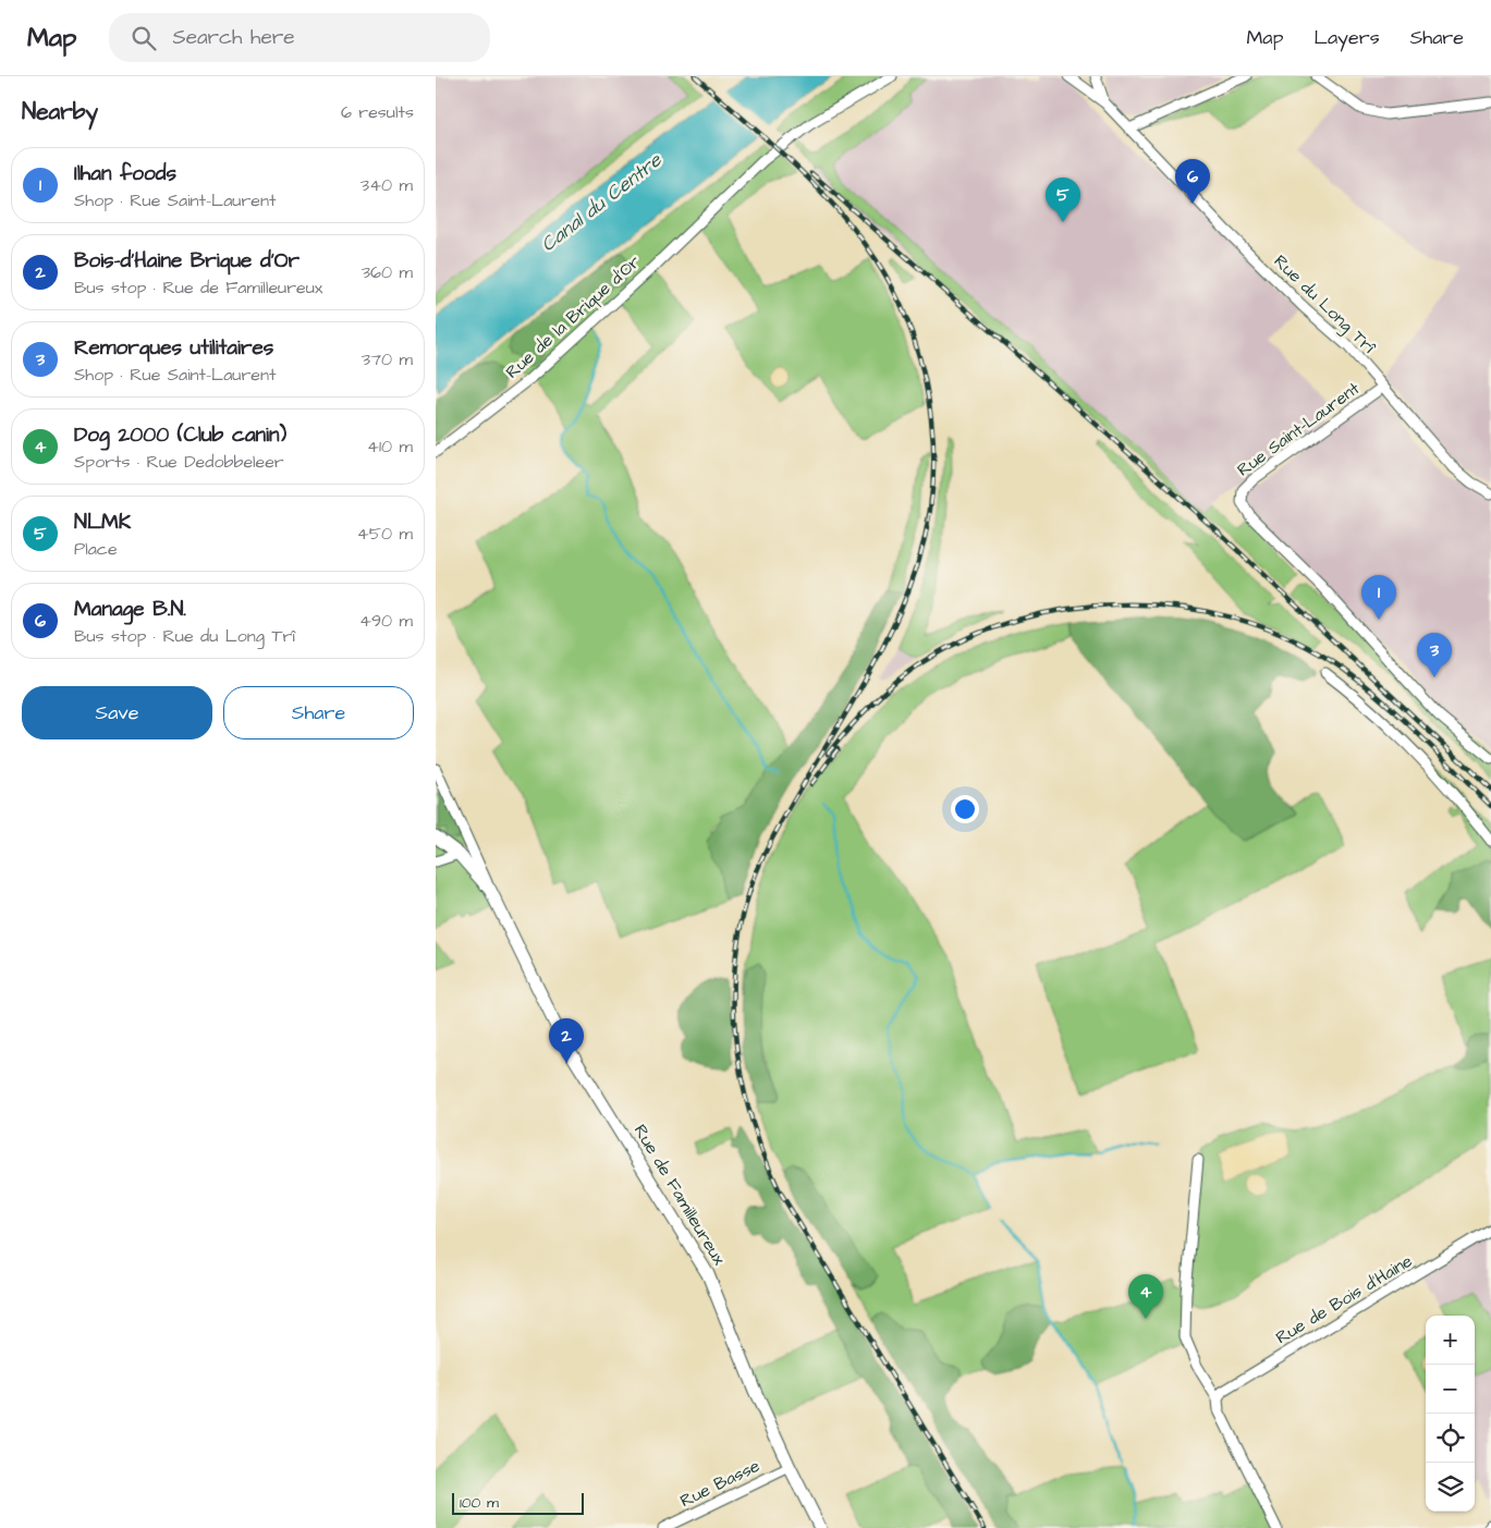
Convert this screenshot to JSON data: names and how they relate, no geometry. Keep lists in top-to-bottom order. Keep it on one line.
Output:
{"streets":{"street":["Rue du Long Trî","Rue de la Brique d'Or","Rue Saint-Laurent","Rue de Familleureux","Rue de Bois d'Haine","Rue Basse"]},"crossings":[["Rue du Long Trî","Rue Saint-Laurent"],["Rue de Familleureux","Rue Basse"]],"water":["Canal du Centre"],"scale_bar":"100 m","page":{"header":"Map","search":"Search here","nav":["Map","Layers","Share"],"heading":["Nearby","6 results"],"list":[{"mark":"1","name":"Ilhan foods","note":"Shop · Rue Saint-Laurent","value":"340 m"},{"mark":"2","name":"Bois-d'Haine Brique d'Or","note":"Bus stop · Rue de Familleureux","value":"360 m"},{"mark":"3","name":"Remorques utilitaires","note":"Shop · Rue Saint-Laurent","value":"370 m"},{"mark":"4","name":"Dog 2000 (Club canin)","note":"Sports · Rue Dedobbeleer","value":"410 m"},{"mark":"5","name":"NLMK","note":"Place","value":"450 m"},{"mark":"6","name":"Manage B.N.","note":"Bus stop · Rue du Long Trî","value":"490 m"}],"pins":["6","5","1","3","2","4"],"buttons":["Save","Share"],"map_buttons":["+","−"],"scale":"100 m"}}
